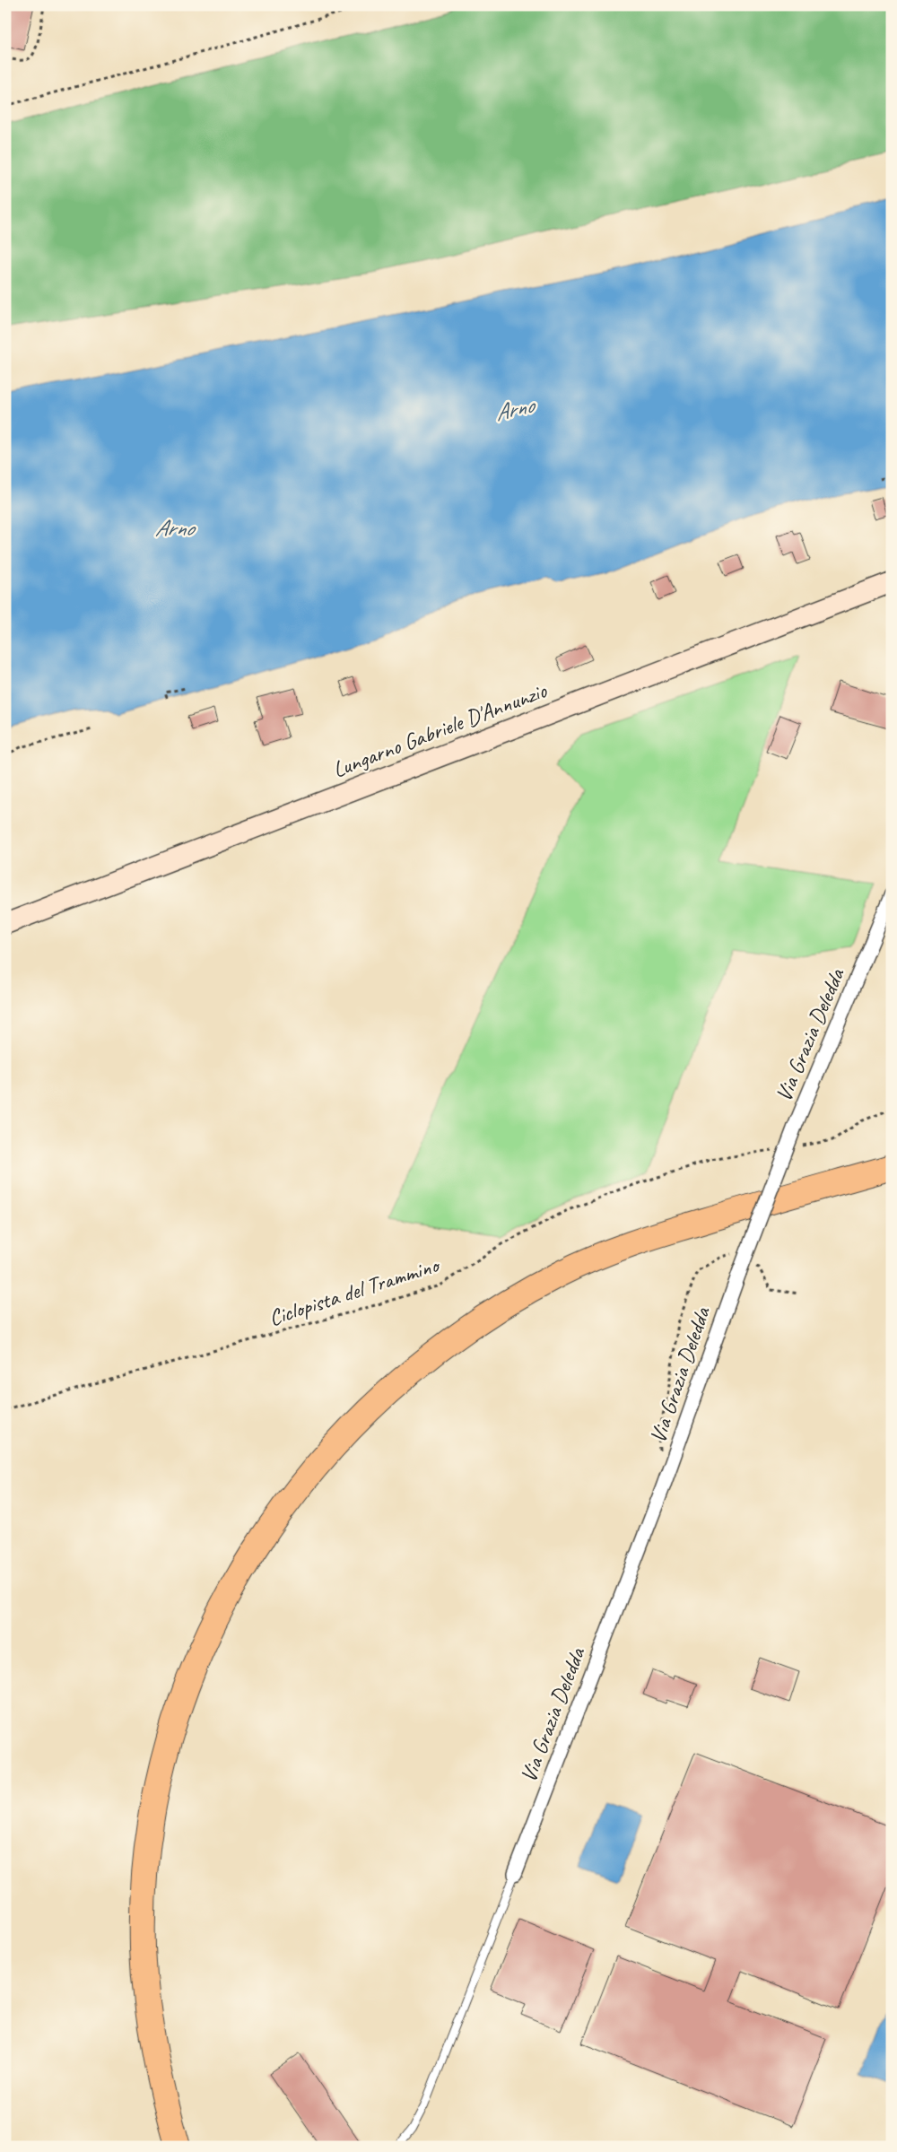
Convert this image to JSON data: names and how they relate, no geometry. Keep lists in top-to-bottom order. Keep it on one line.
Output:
{"streets":{"main road":["Lungarno Gabriele D'Annunzio"],"street":["Via Grazia Deledda"],"path":["Ciclopista del Trammino"]},"water":["Arno"]}
